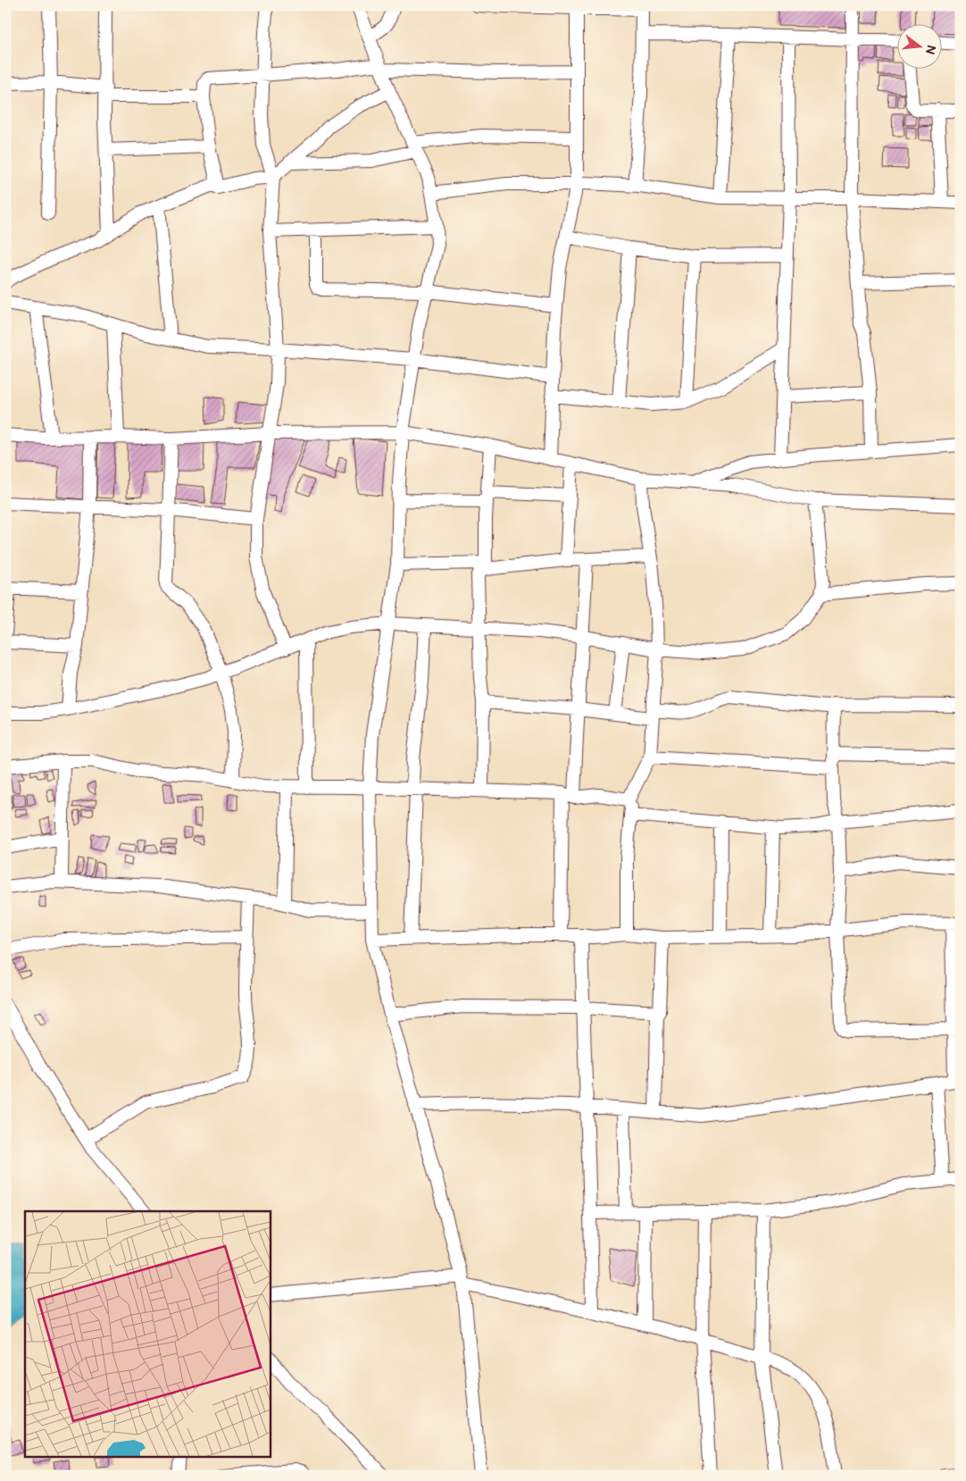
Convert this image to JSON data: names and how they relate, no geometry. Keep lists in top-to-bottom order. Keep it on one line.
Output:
{"north":"right"}
